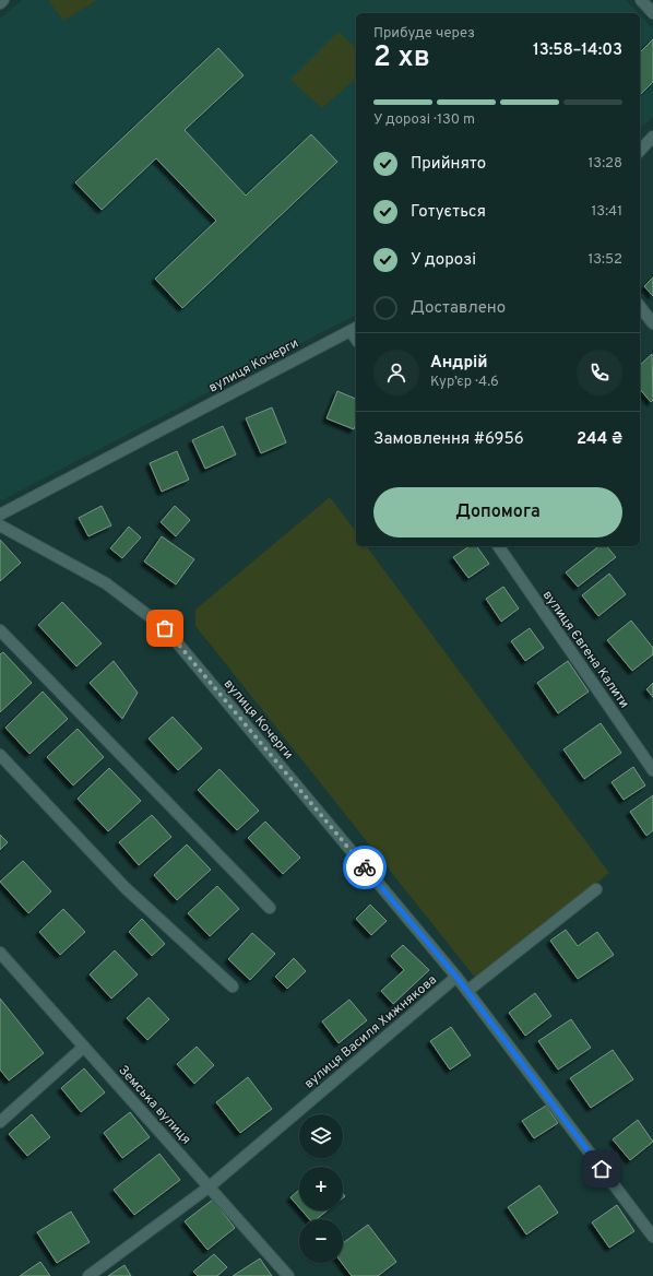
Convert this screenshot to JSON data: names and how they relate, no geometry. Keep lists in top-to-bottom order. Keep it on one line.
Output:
{"streets":{"street":["вулиця Кочерги","вулиця Євгена Калити","вулиця Василя Хижнякова","Земська вулиця"]},"crossings":[["вулиця Кочерги","вулиця Василя Хижнякова"],["вулиця Василя Хижнякова","Земська вулиця"]],"page":{"heading":["2 хв","Прибуде через","13:58–14:03"],"panel":["Андрій","Кур’єр · 4.6","Замовлення #6956","244 ₴"],"bar":"У дорозі · 130 m","list":[["Прийнято","13:28"],["Готується","13:41"],["У дорозі","13:52"],"Доставлено"],"buttons":"Допомога","map_buttons":["+","−"]}}
